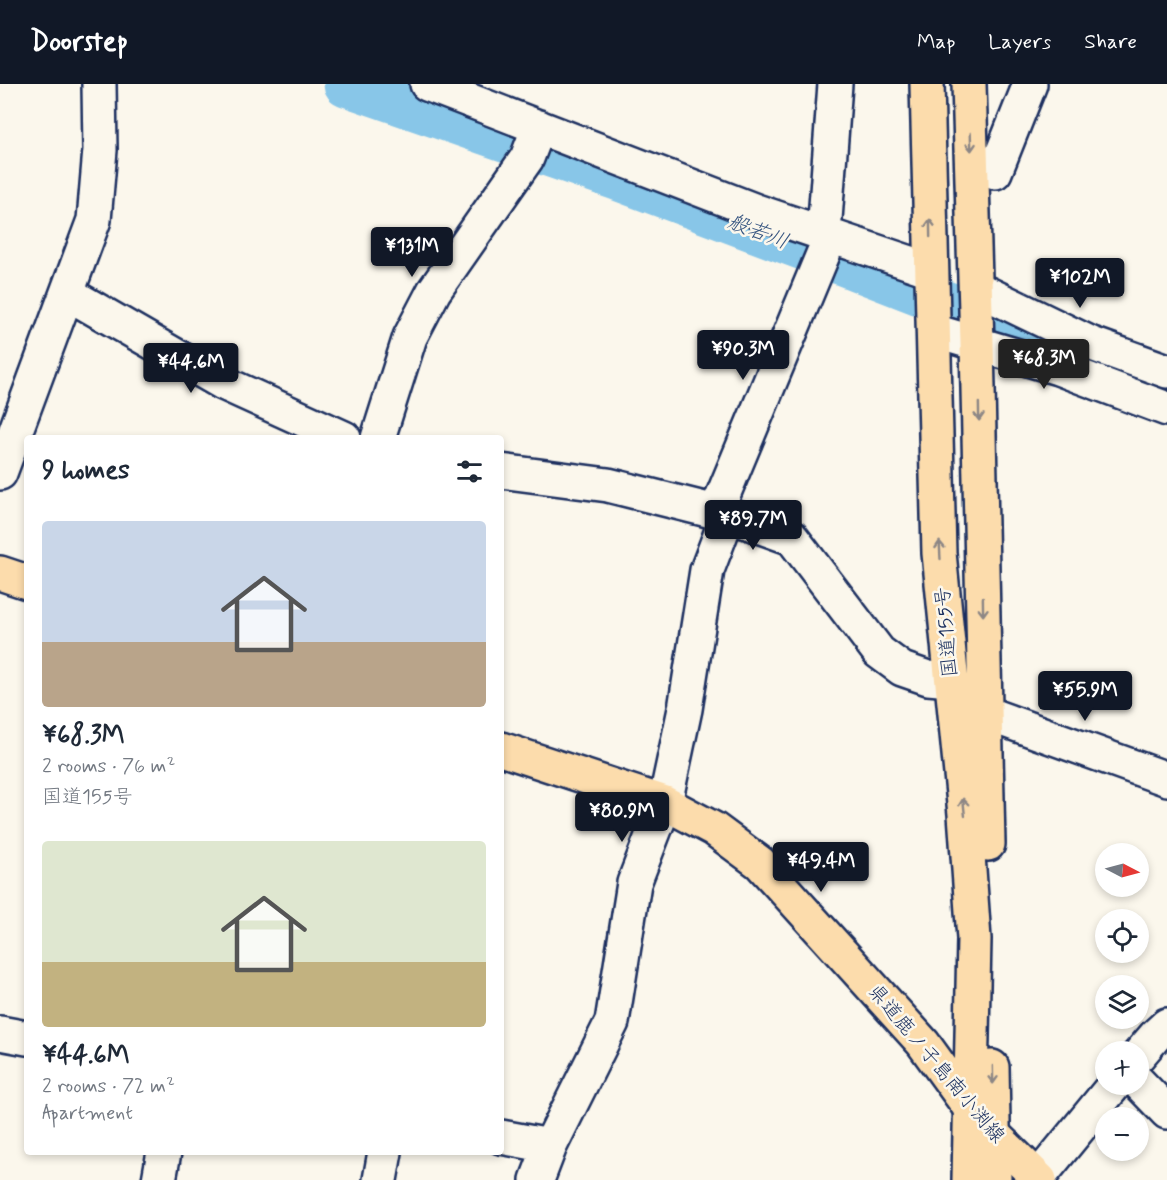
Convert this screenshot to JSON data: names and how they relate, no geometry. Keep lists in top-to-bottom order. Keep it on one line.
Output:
{"streets":{"main road":["国道155号","県道鹿ノ子島南小渕線"]},"crossings":[["国道155号","県道鹿ノ子島南小渕線"]],"water":["般若川"],"north":"right","page":{"header":"Doorstep","nav":["Map","Layers","Share"],"price":["¥131M","¥102M","¥90.3M","¥68.3M","¥44.6M","¥89.7M","¥55.9M","¥80.9M","¥49.4M"],"heading":"9 homes","list":[{"name":"¥68.3M","note":"2 rooms · 76 m² · 国道155号"},{"name":"¥44.6M","note":"2 rooms · 72 m² · Apartment"}],"map_buttons":["+","−"]}}
